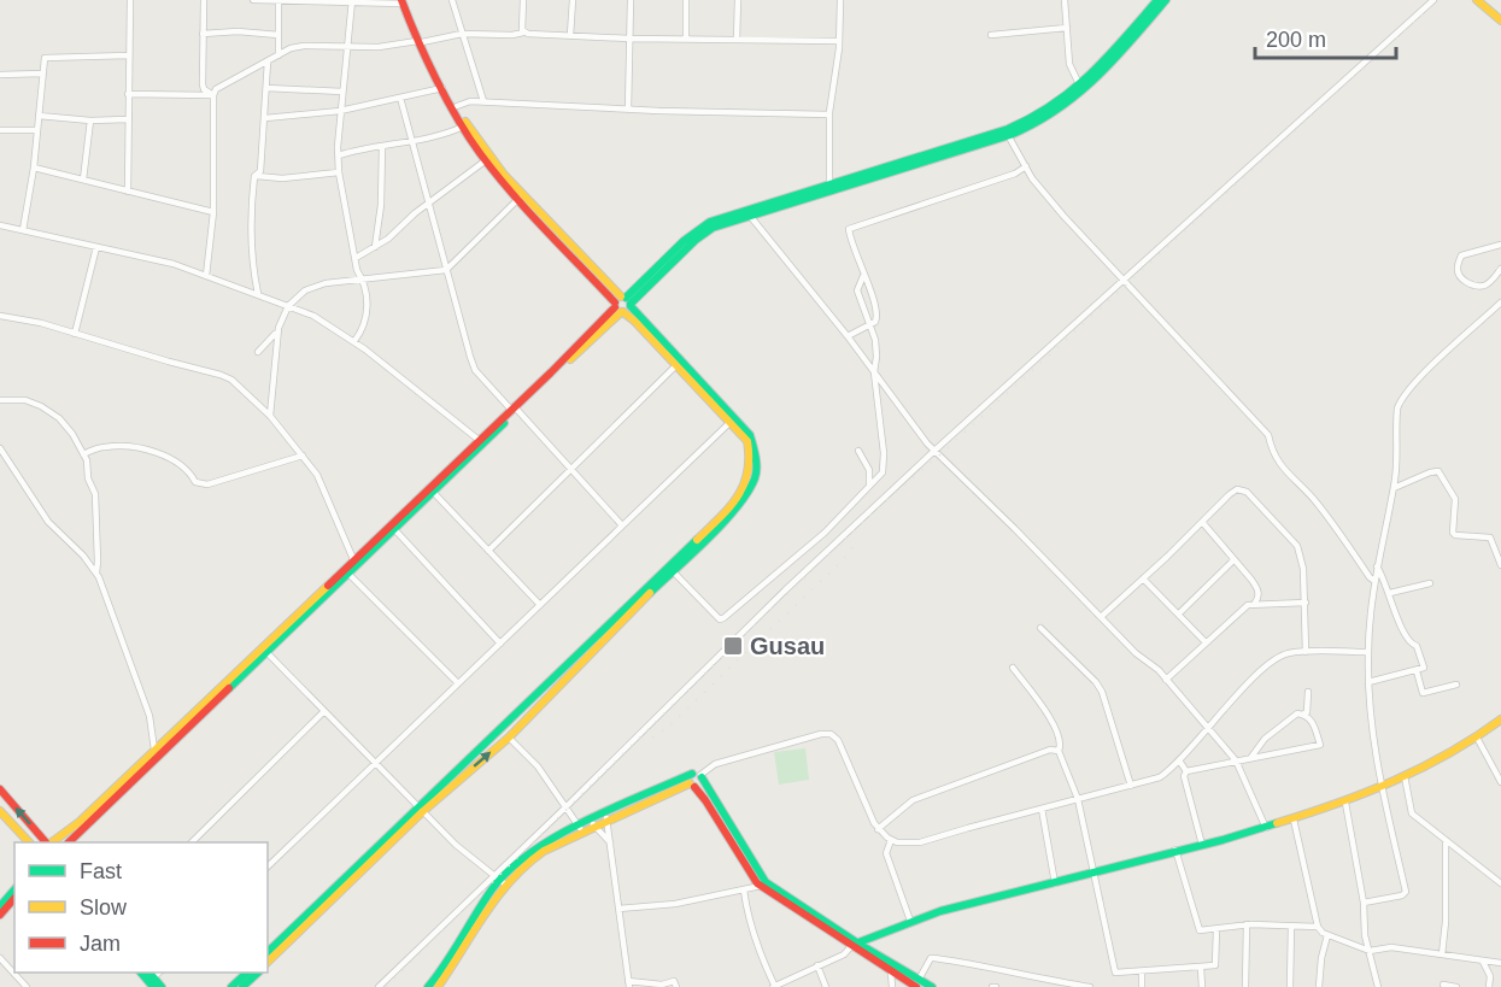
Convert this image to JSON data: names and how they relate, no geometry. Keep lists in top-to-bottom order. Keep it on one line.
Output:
{"places":{"transit":["Gusau"]},"legend":["Fast","Slow","Jam"],"scale_bar":"200 m"}
